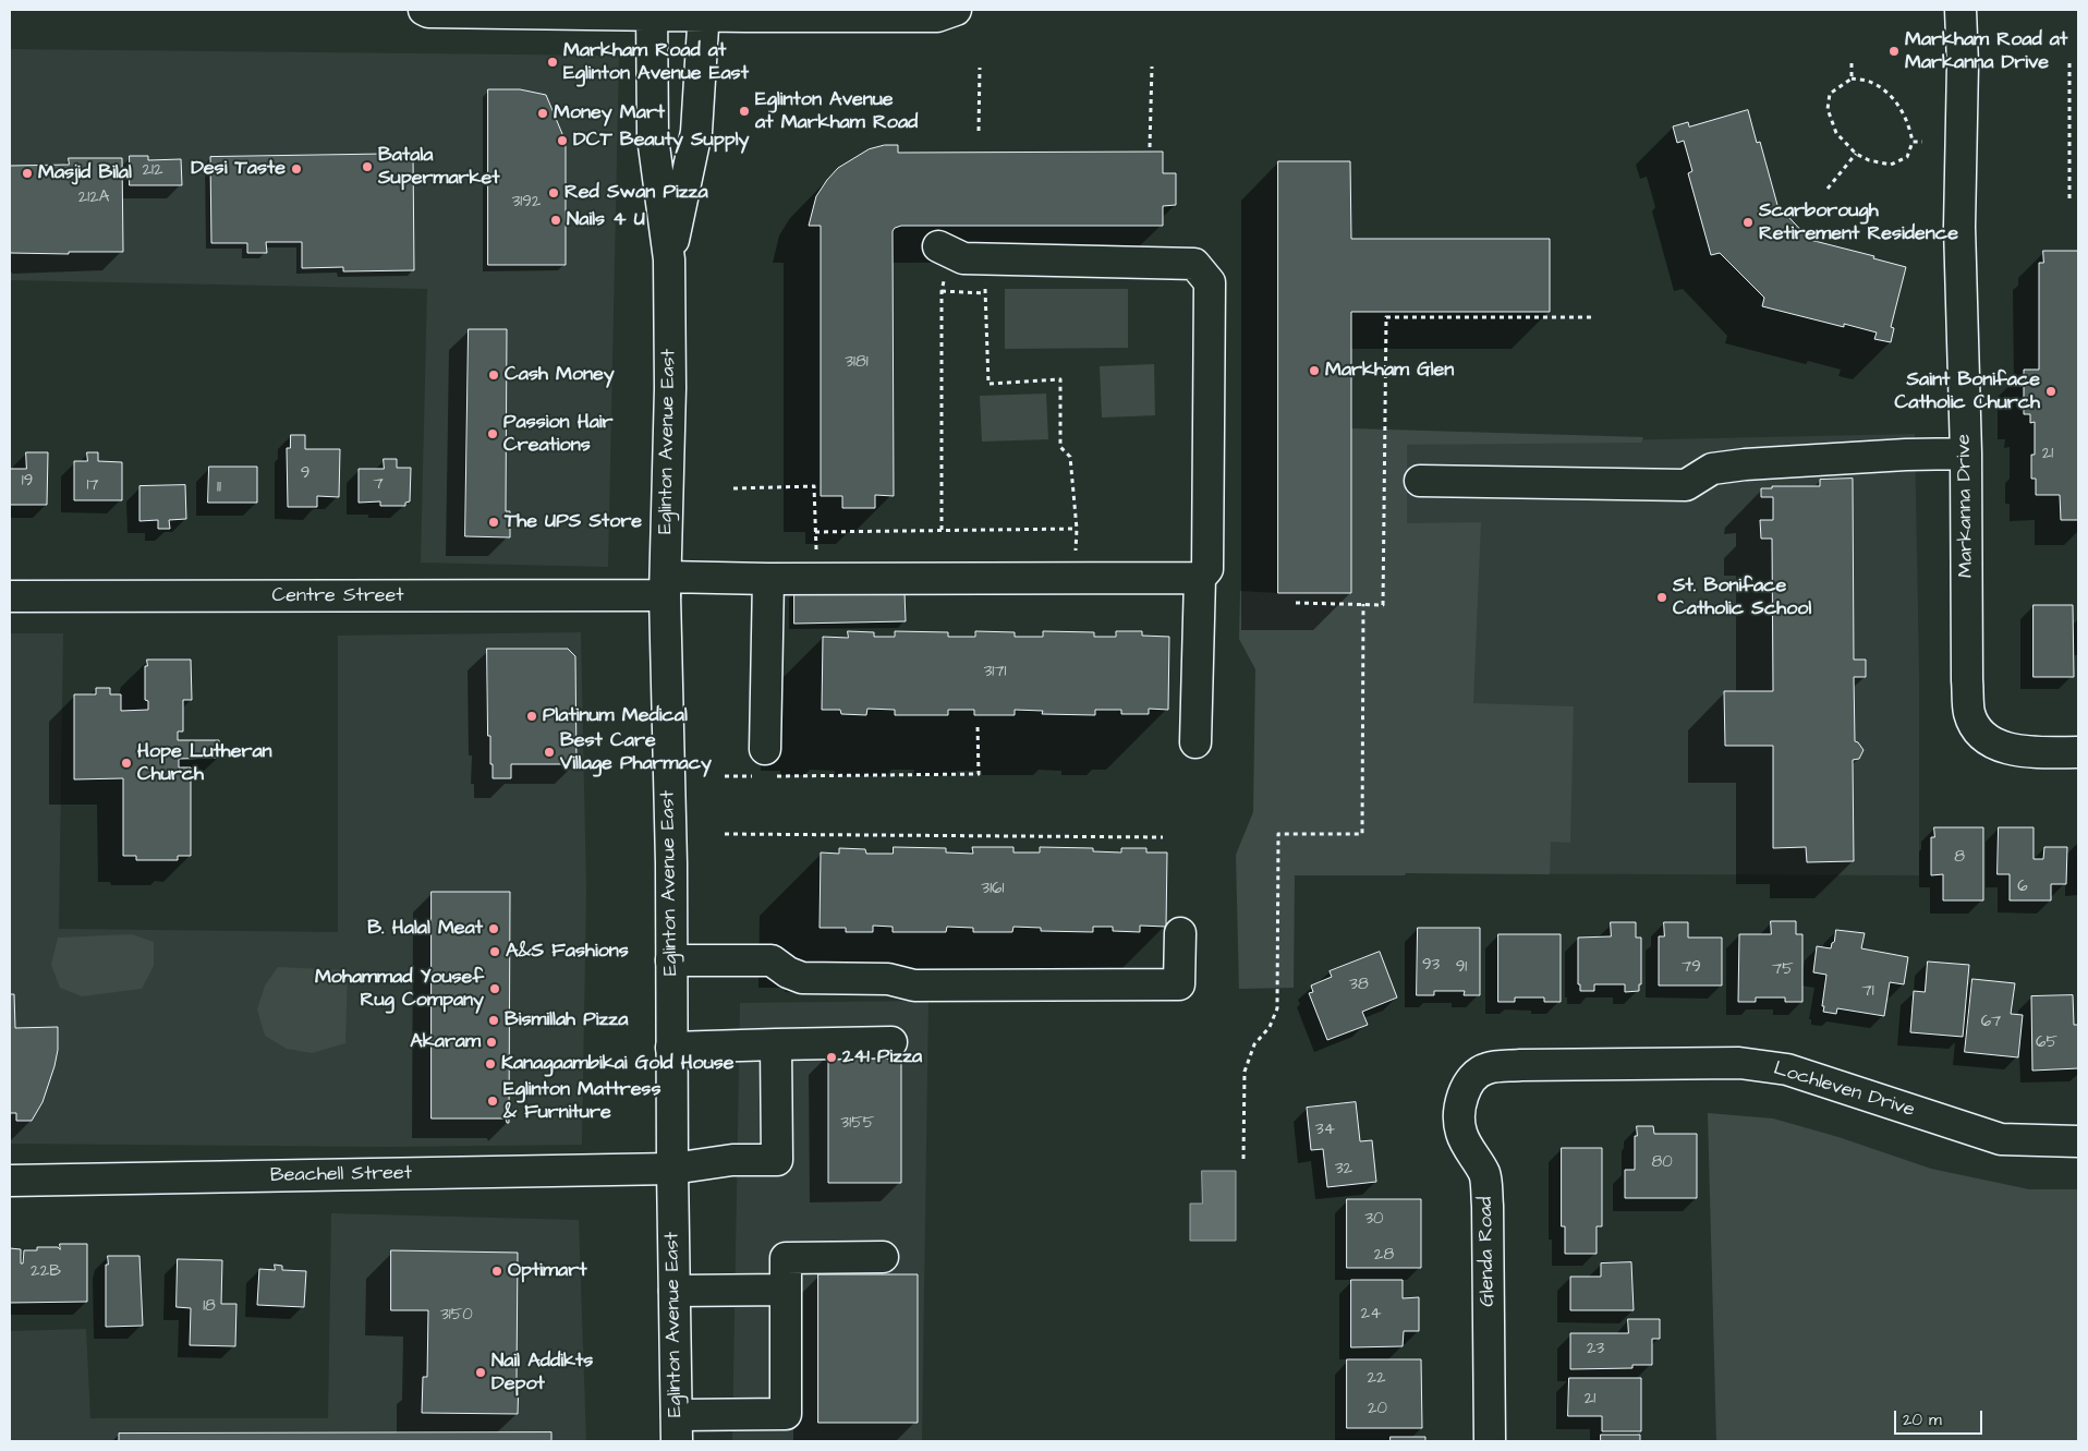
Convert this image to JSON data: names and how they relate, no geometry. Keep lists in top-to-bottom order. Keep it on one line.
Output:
{"streets":{"street":["Eglinton Avenue East","Markanna Drive","Centre Street","Lochleven Drive","Beachell Street","Glenda Road"]},"crossings":[["Eglinton Avenue East","Centre Street"],["Eglinton Avenue East","Beachell Street"],["Lochleven Drive","Glenda Road"]],"places":["Markham Road at Markanna Drive","Markham Road at Eglinton Avenue East","Eglinton Avenue at Markham Road","Money Mart","DCT Beauty Supply","Batala Supermarket","Desi Taste","Masjid Bilal","Red Swan Pizza","Nails 4 U","Scarborough Retirement Residence","Markham Glen","Cash Money","Saint Boniface Catholic Church","Passion Hair Creations","The UPS Store","St. Boniface Catholic School","Platinum Medical","Best Care Village Pharmacy","Hope Lutheran Church","B. Halal Meat","A&S Fashions","Mohammad Yousef Rug Company","Bismillah Pizza","Akaram","241 Pizza","Kanagaambikai Gold House","Eglinton Mattress & Furniture","Optimart","Nail Addikts Depot"],"house_numbers":["212","212A","3192","3181","21","9","19","7","17","11","3171","8","6","3161","93","91","79","75","38","71","67","65","3155","34","80","32","30","28","22B","18","24","3150","23","22","21","20"],"scale_bar":"20 m"}
